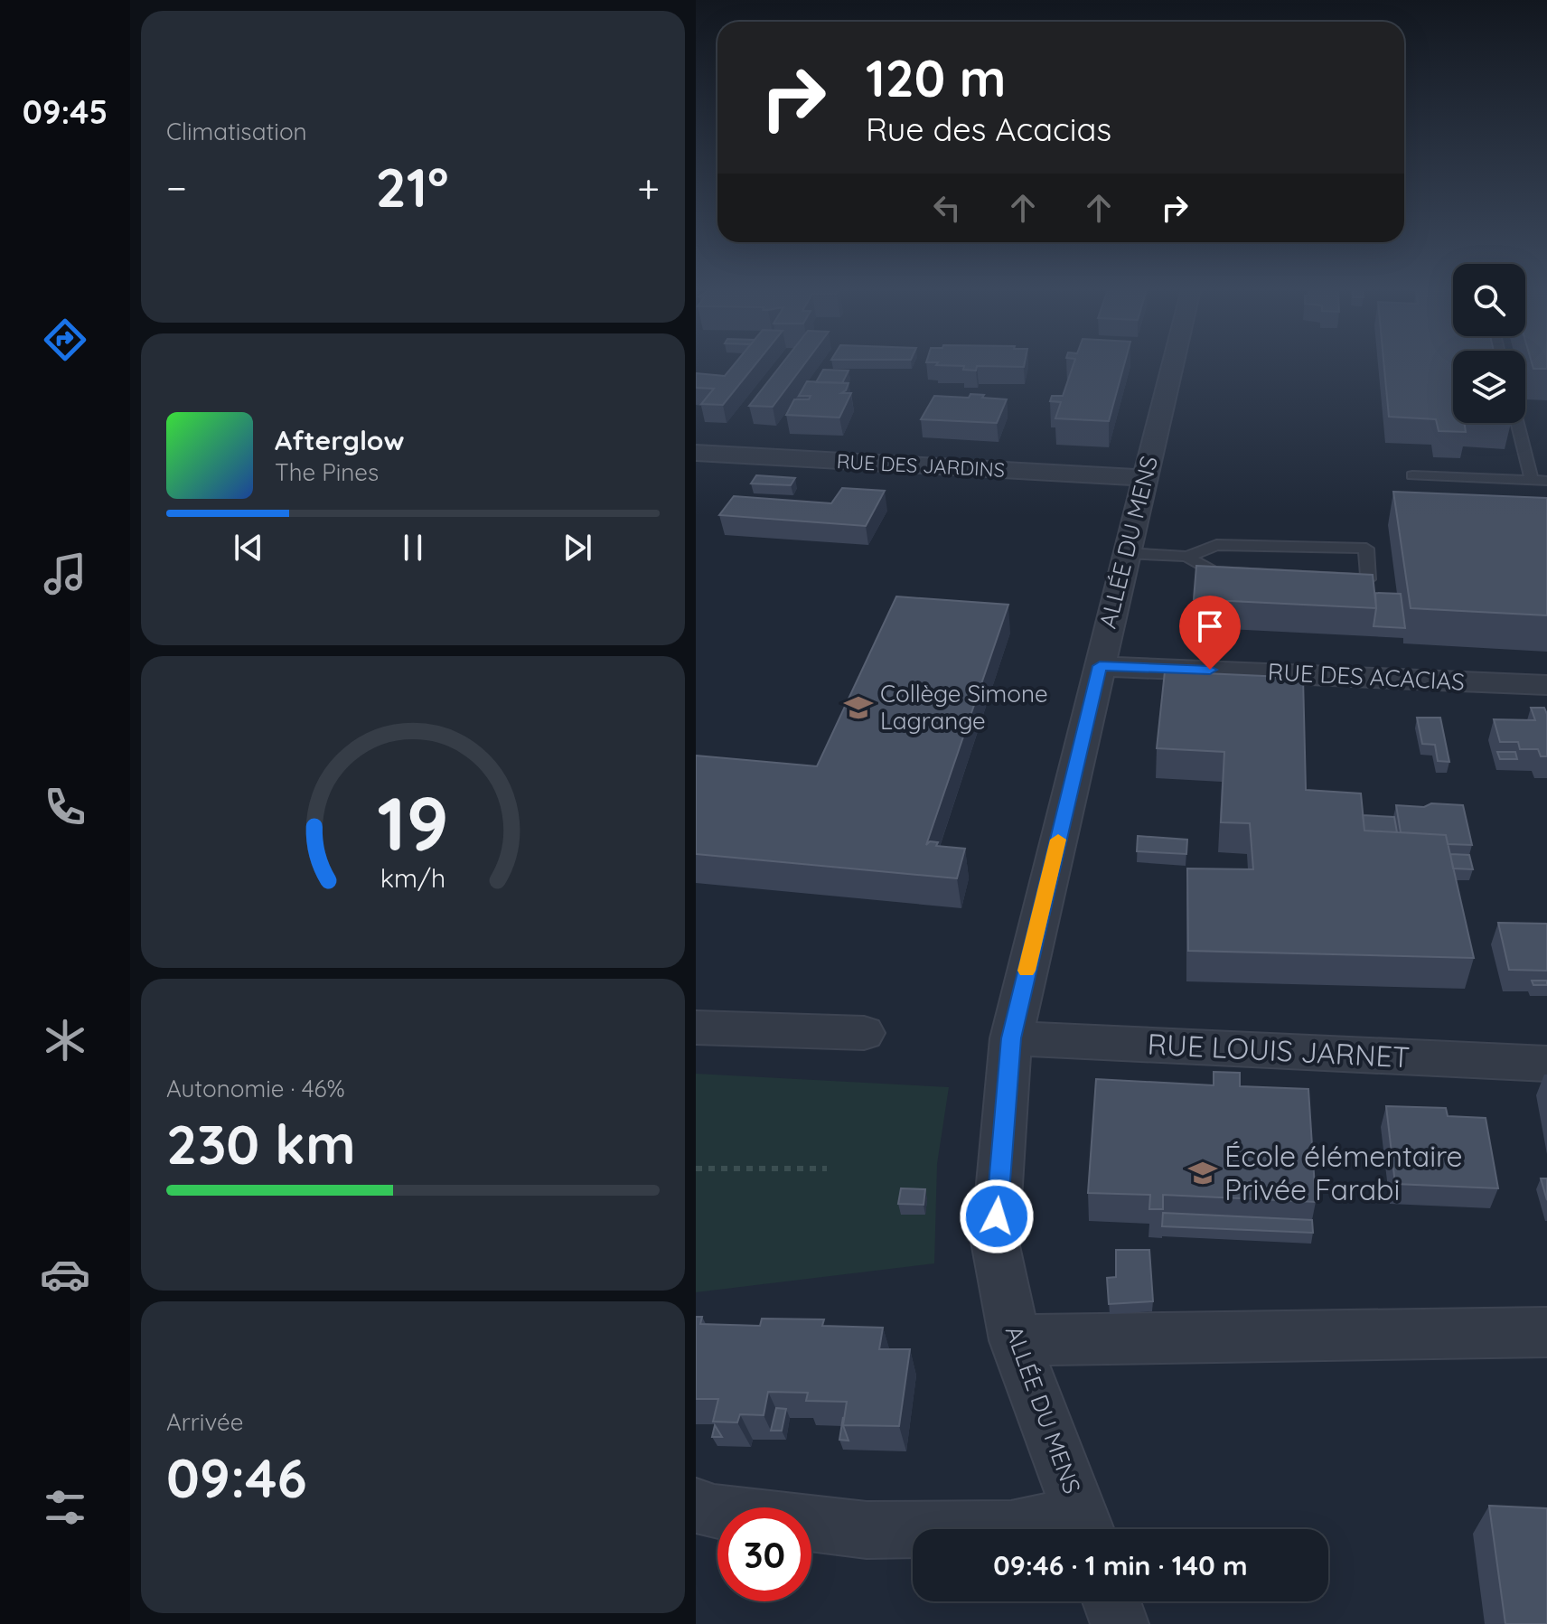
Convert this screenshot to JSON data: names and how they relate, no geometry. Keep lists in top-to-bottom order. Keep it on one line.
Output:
{"streets":{"street":["RUE DES JARDINS","ALLÉE DU MENS","RUE DES ACACIAS","RUE LOUIS JARNET"]},"crossings":[["RUE DES JARDINS","ALLÉE DU MENS"],["ALLÉE DU MENS","RUE DES ACACIAS"],["ALLÉE DU MENS","RUE LOUIS JARNET"]],"places":{"school or university":["Collège Simone Lagrange","École élémentaire Privée Farabi"]},"page":{"tabs":"09:45","tile":["Climatisation",["Autonomie · 46%","230 km"],["Arrivée","09:46"]],"turn":["120 m","Rue des Acacias"],"heat":["−","21°","+"],"song":["Afterglow","The Pines"],"limit":"30","trip":"09:46 · 1 min · 140 m","gauge":["19","km/h"]}}
